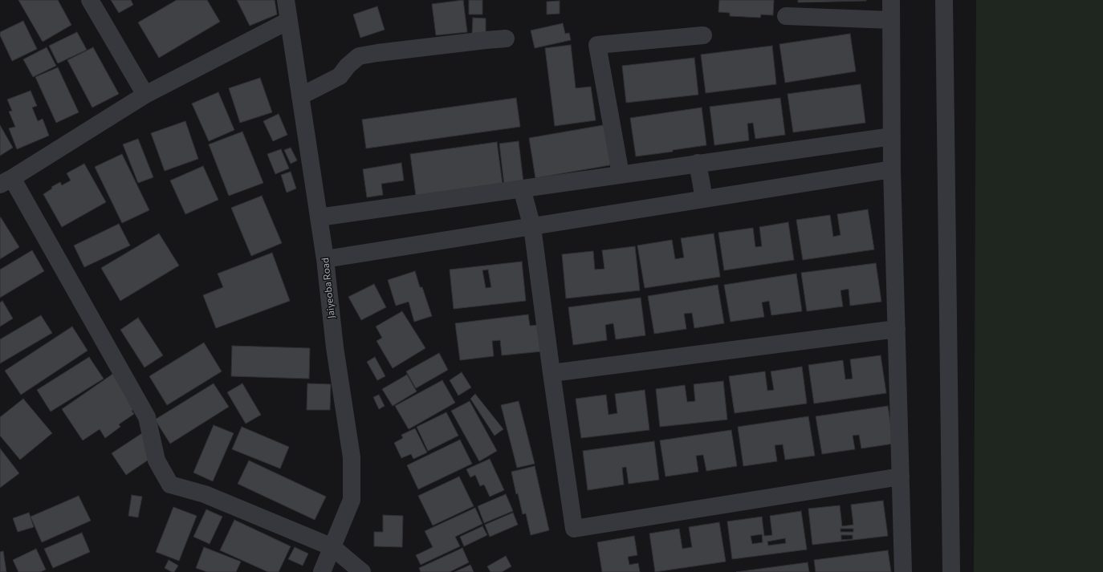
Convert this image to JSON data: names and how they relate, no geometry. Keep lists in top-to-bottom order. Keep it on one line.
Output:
{"streets":{"street":["Jaiyeoba Road"]}}
